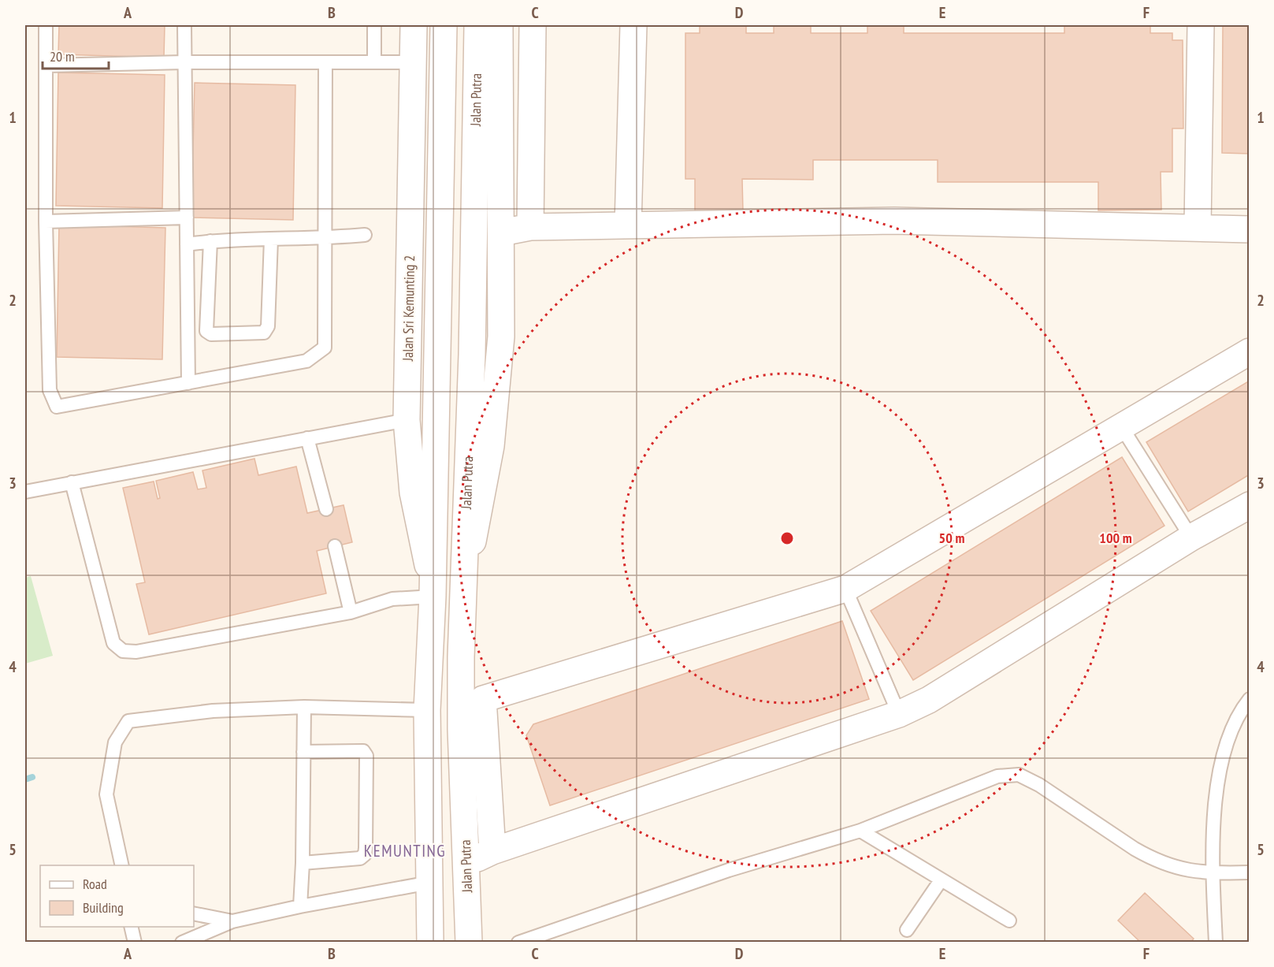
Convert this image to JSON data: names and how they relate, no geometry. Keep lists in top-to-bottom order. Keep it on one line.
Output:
{"streets":{"street":["Jalan Putra","Jalan Sri Kemunting 2"]},"districts":["KEMUNTING"],"legend":["Road","Building"],"scale_bar":"20 m","grid":{"columns":["A","B","C","D","E","F"],"rows":["1","2","3","4","5"]},"rings":["50 m","100 m"]}
